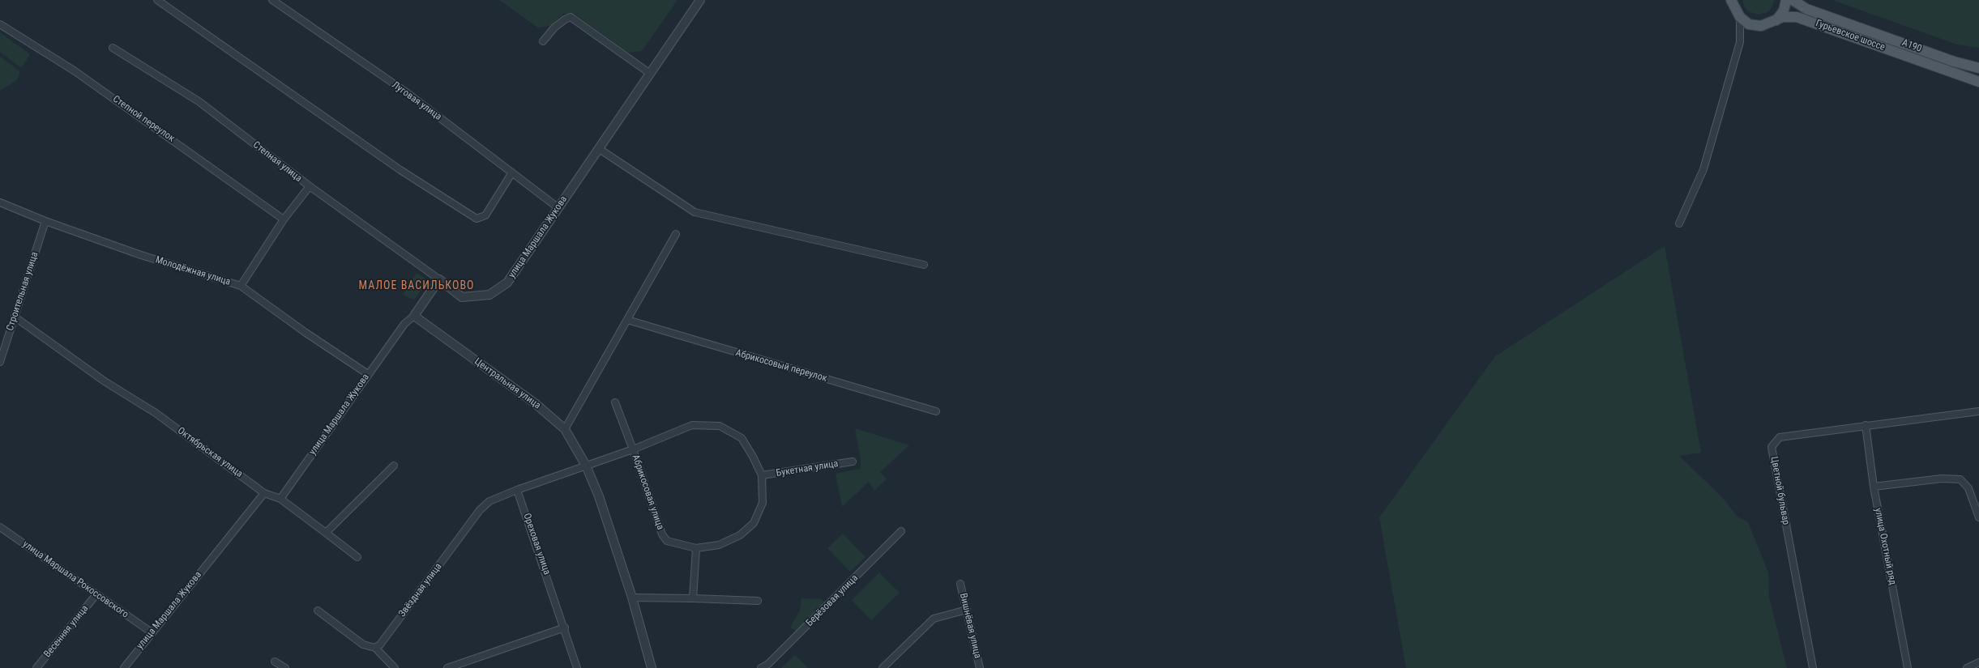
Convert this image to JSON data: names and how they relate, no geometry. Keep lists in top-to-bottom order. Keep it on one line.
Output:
{"streets":{"main road":["Гурьевское шоссе","А190"],"street":["Луговая улица","Степной переулок","Степная улица","улица Маршала Жукова","Молодёжная улица","Строительная улица","Абрикосовый переулок","Центральная улица","Октябрьская улица","Букетная улица","Цветной бульвар","Абрикосовая улица","Ореховая улица","улица Охотный ряд","улица Маршала Рокоссовского","Звёздная улица","Берёзовая улица","Вишнёвая улица","Весенняя улица"]},"crossings":[["Луговая улица","улица Маршала Жукова"],["Степная улица","улица Маршала Жукова"],["улица Маршала Жукова","Молодёжная улица"],["улица Маршала Жукова","Центральная улица"],["улица Маршала Жукова","Октябрьская улица"],["улица Маршала Жукова","улица Маршала Рокоссовского"],["Молодёжная улица","Строительная улица"],["Строительная улица","Октябрьская улица"],["Центральная улица","Абрикосовая улица"],["Букетная улица","Абрикосовая улица"],["Цветной бульвар","улица Охотный ряд"],["Ореховая улица","Звёздная улица"],["улица Маршала Рокоссовского","Весенняя улица"]],"districts":["МАЛОЕ ВАСИЛЬКОВО"]}
